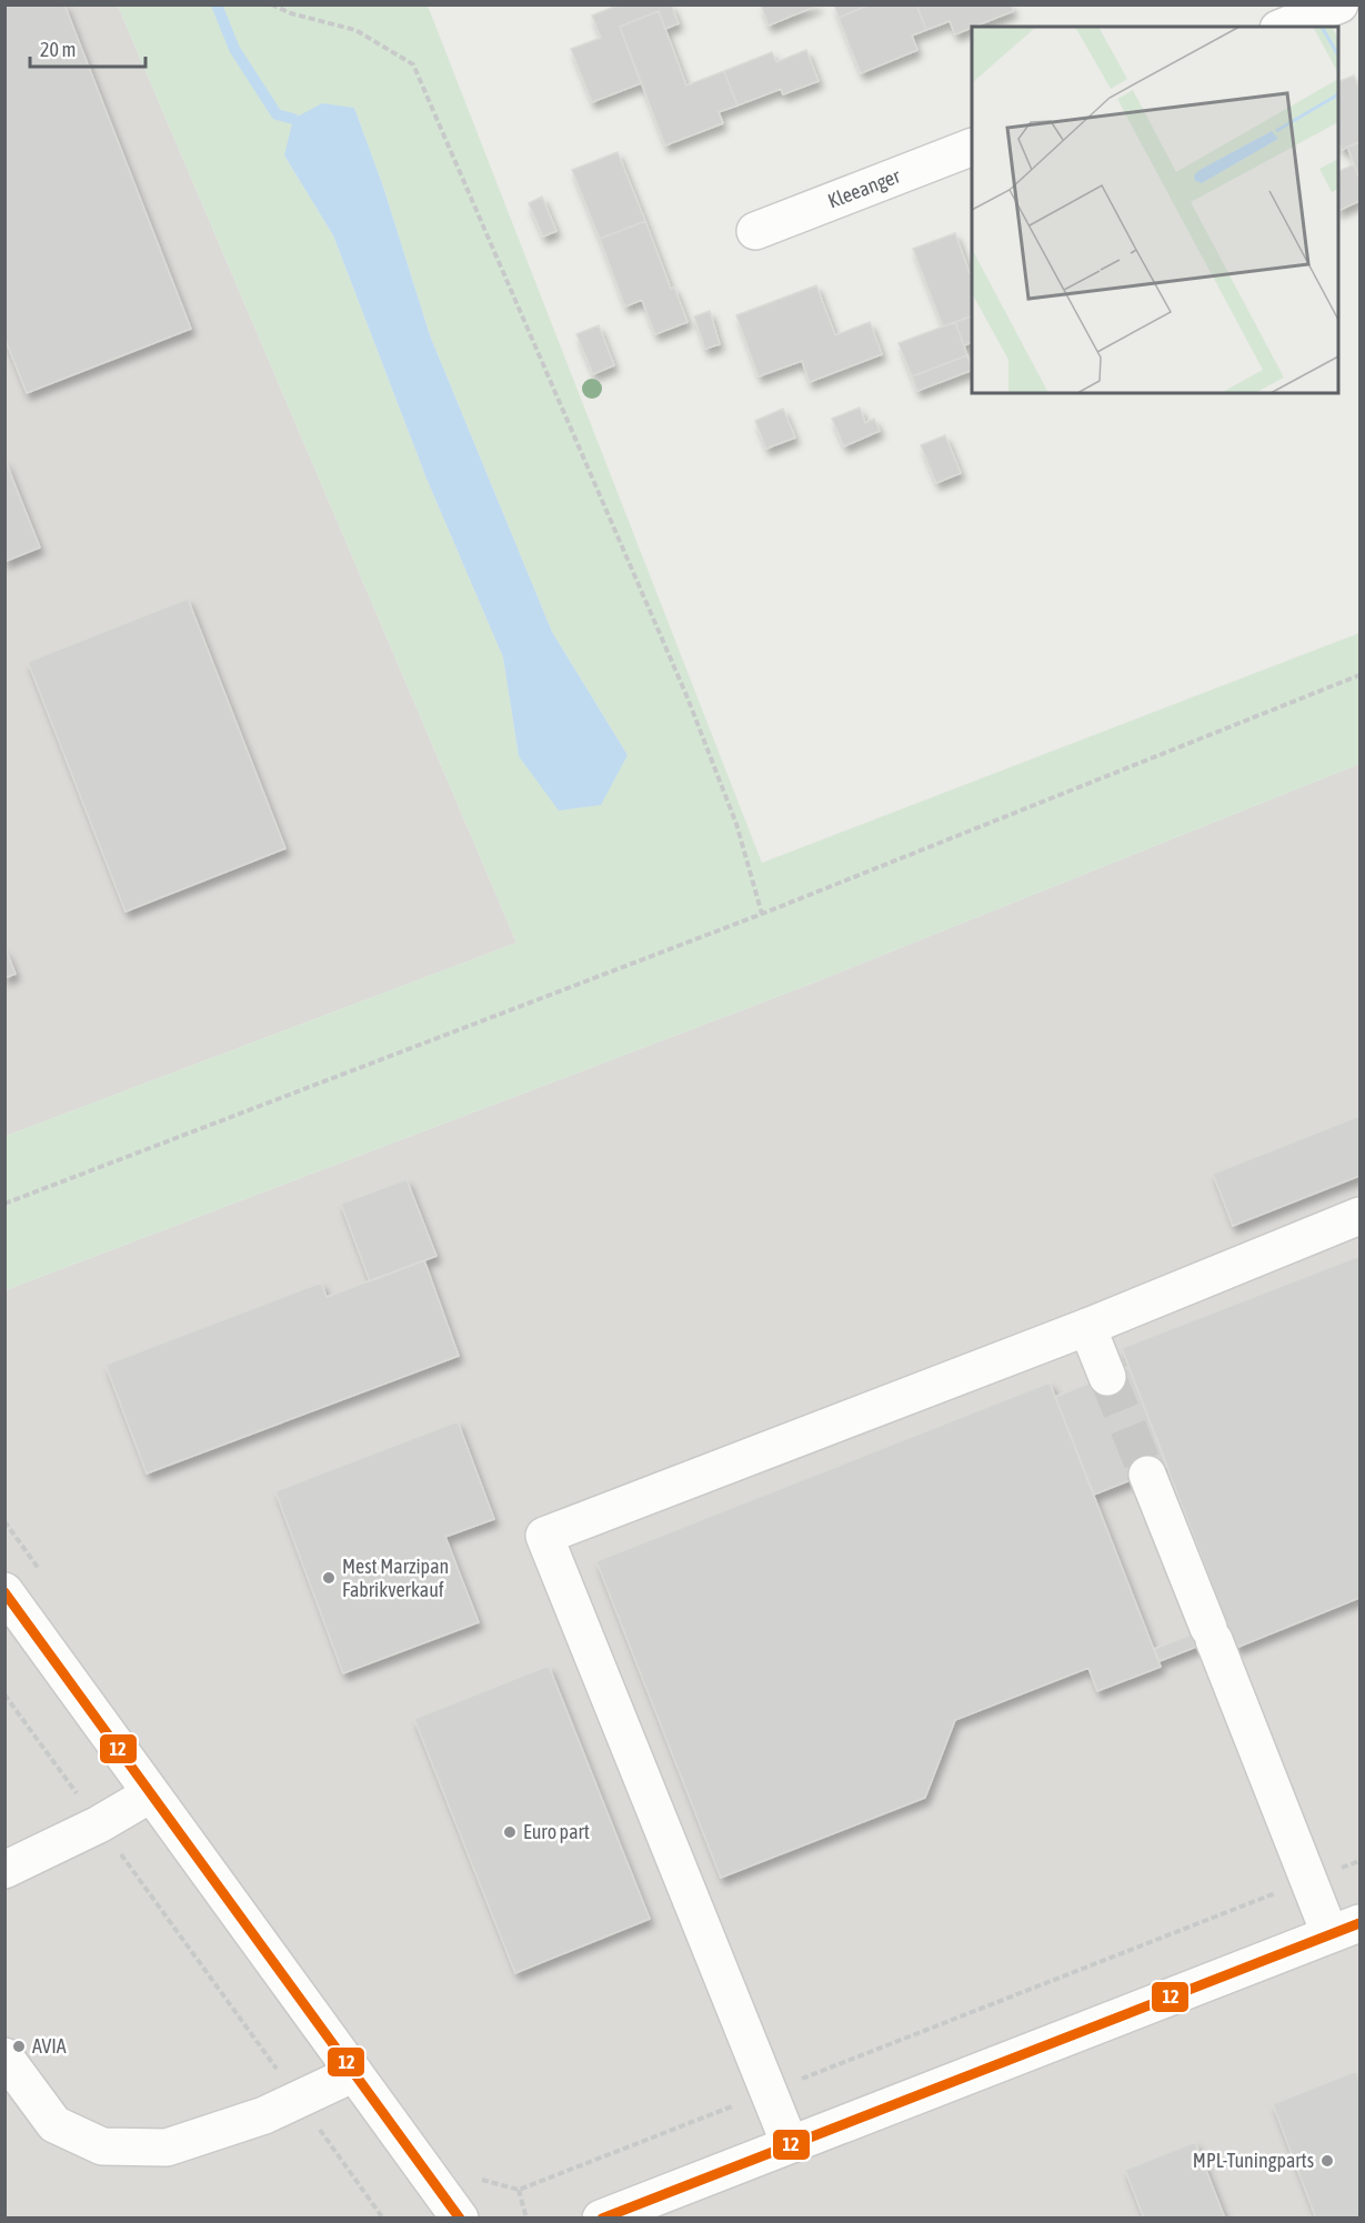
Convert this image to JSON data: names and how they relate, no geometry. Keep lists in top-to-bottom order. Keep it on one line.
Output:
{"streets":{"street":["Kleeanger"]},"places":["Mest Marzipan Fabrikverkauf","Euro part","AVIA","MPL-Tuningparts"],"lines":["transit line 12"],"scale_bar":"20 m"}
